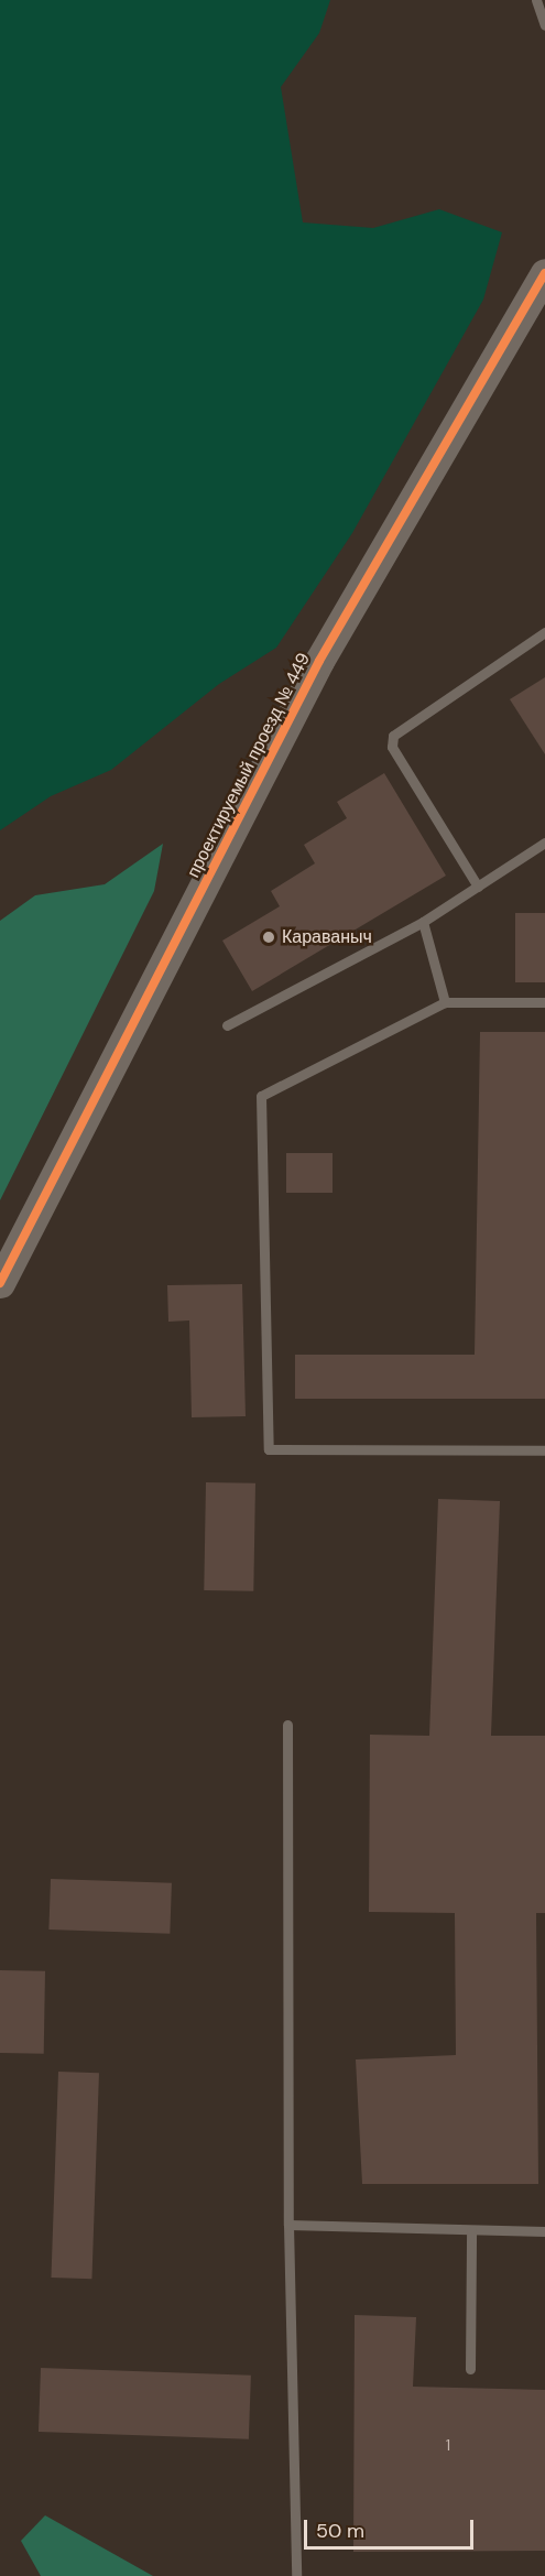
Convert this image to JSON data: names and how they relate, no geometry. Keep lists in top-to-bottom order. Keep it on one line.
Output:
{"streets":{"street":["проектируемый проезд № 449"]},"places":["Караваныч"],"house_numbers":["1"],"scale_bar":"50 m"}
